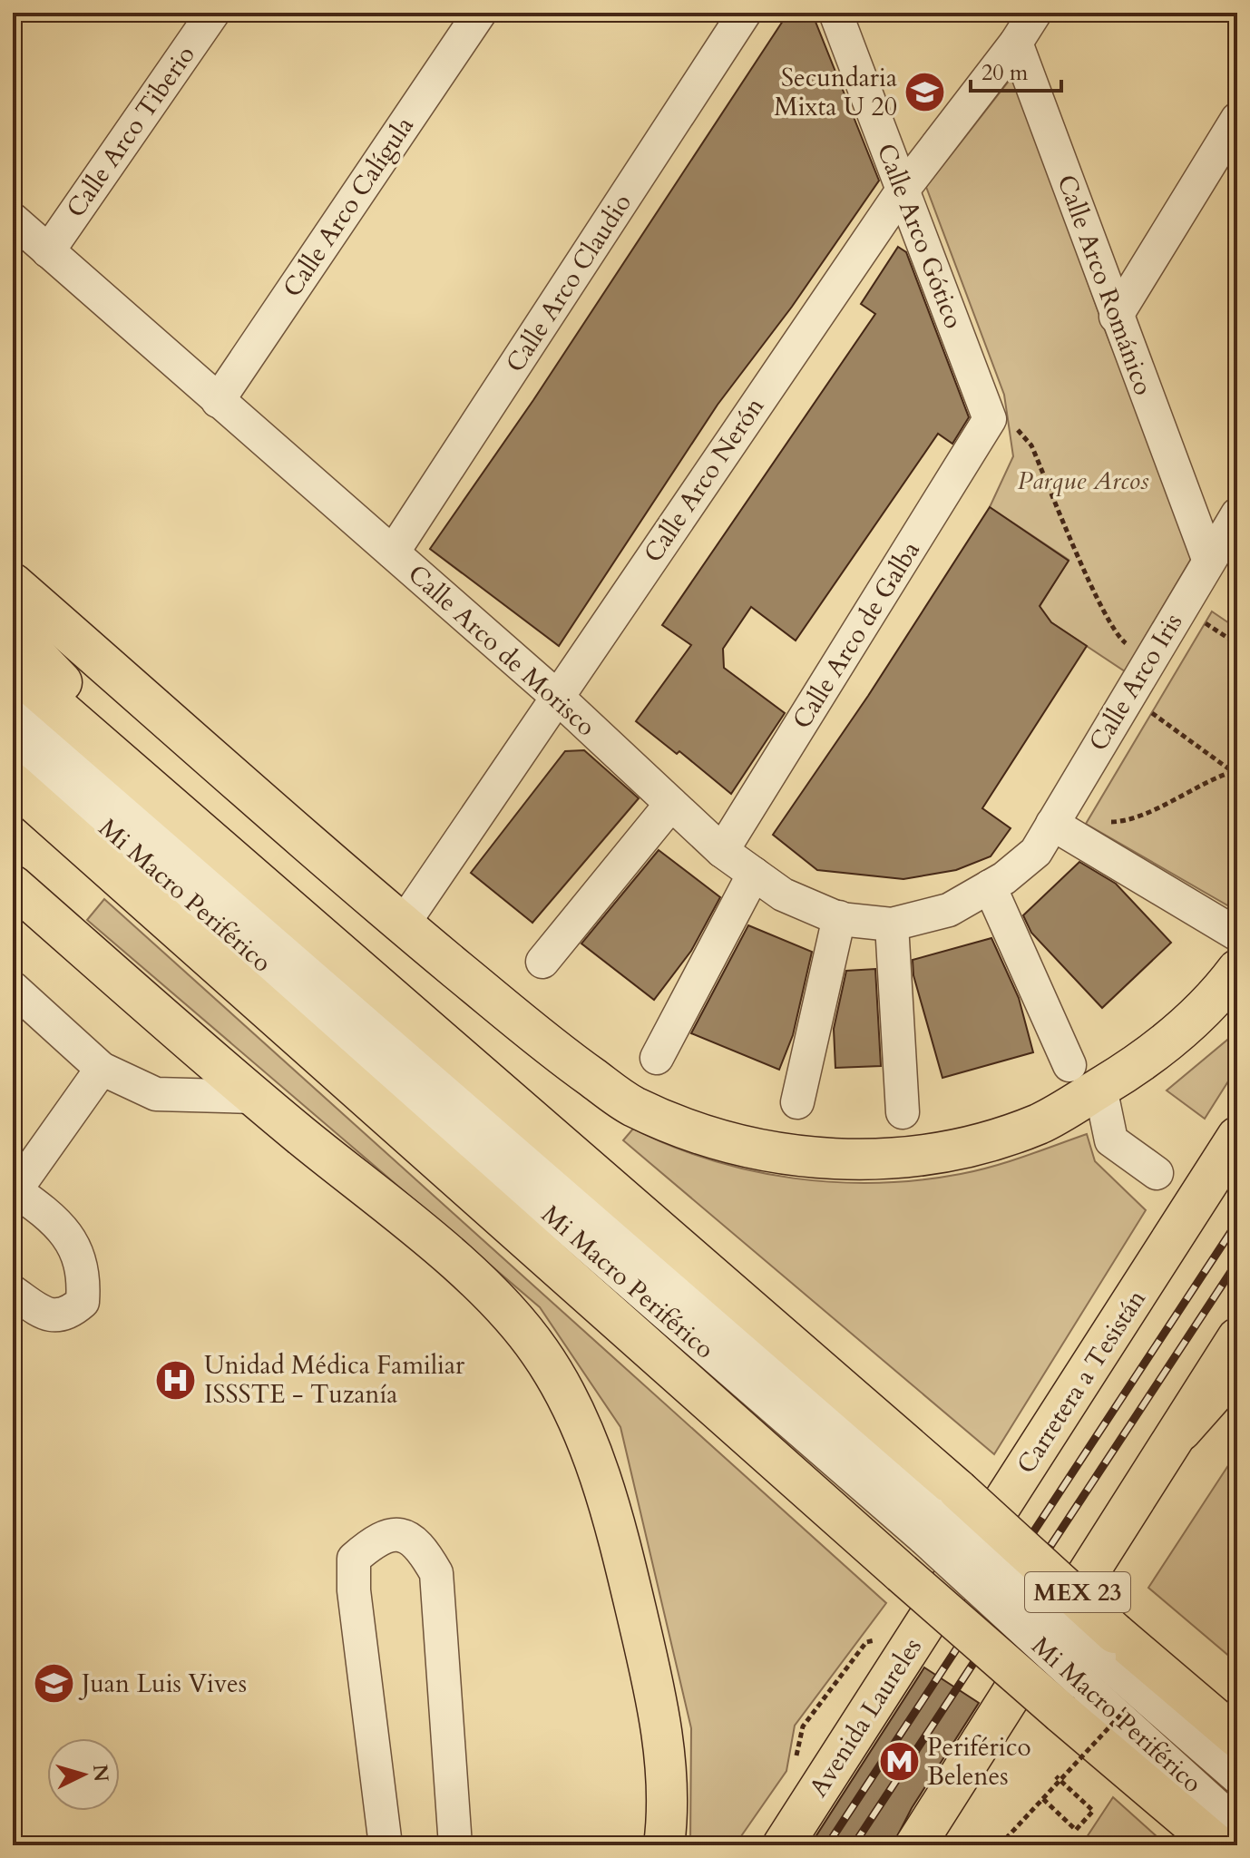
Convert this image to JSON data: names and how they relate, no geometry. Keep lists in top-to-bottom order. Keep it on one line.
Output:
{"streets":{"main road":["Carretera a Tesistán","MEX 23","Avenida Laureles"],"street":["Calle Arco Tiberio","Calle Arco Calígula","Calle Arco Gótico","Calle Arco Claudio","Calle Arco Románico","Calle Arco Nerón","Calle Arco de Galba","Calle Arco de Morisco","Calle Arco Iris","Mi Macro Periférico"]},"crossings":[["Calle Arco Tiberio","Calle Arco de Morisco"],["Calle Arco Calígula","Calle Arco de Morisco"],["Calle Arco Gótico","Calle Arco Nerón"],["Calle Arco Gótico","Calle Arco de Galba"],["Calle Arco Claudio","Calle Arco de Morisco"],["Calle Arco Románico","Calle Arco Nerón"],["Calle Arco Románico","Calle Arco Iris"],["Calle Arco Nerón","Calle Arco de Morisco"],["Calle Arco de Galba","Calle Arco de Morisco"],["Calle Arco de Morisco","Calle Arco Iris"],["Carretera a Tesistán","Avenida Laureles"]],"parks":["Parque Arcos"],"places":{"school or university":["Secundaria Mixta U 20","Juan Luis Vives"],"hospital":["Unidad Médica Familiar ISSSTE - Tuzanía"],"metro station":["Periférico Belenes"]},"scale_bar":"20 m","north":"right"}
